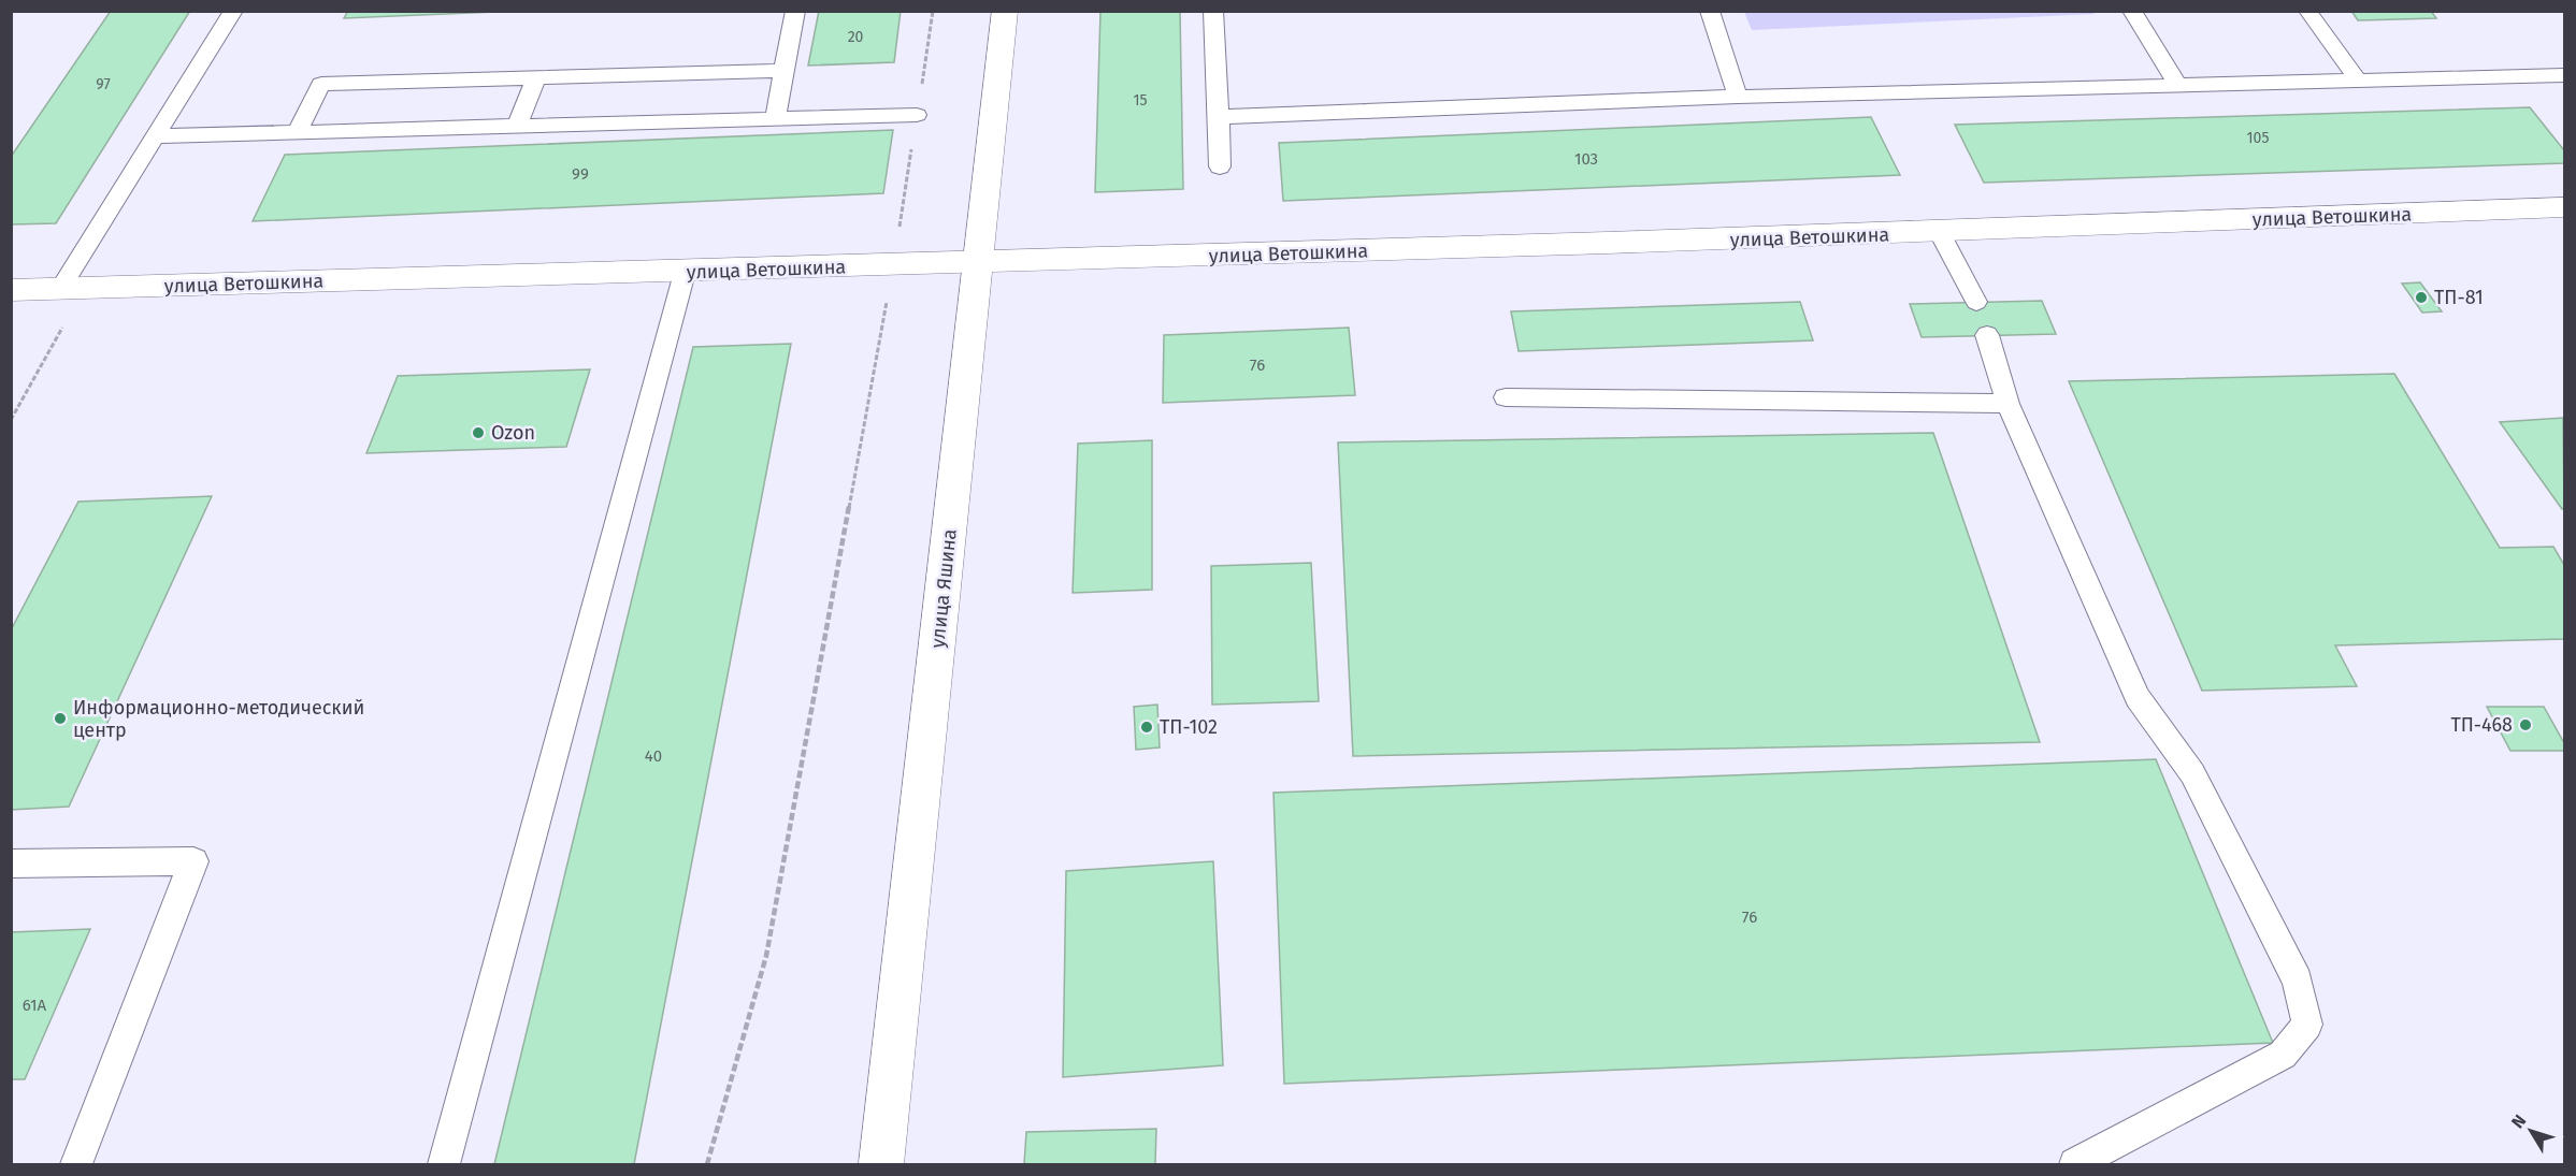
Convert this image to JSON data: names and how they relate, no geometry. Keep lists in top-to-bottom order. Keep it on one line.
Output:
{"streets":{"street":["улица Ветошкина","улица Яшина"]},"crossings":[["улица Ветошкина","улица Яшина"]],"places":["ТП-81","Ozon","Информационно-методический центр","ТП-468","ТП-102"],"house_numbers":["20","97","15","105","103","99","76","40","76","61А"],"north":"top left"}
